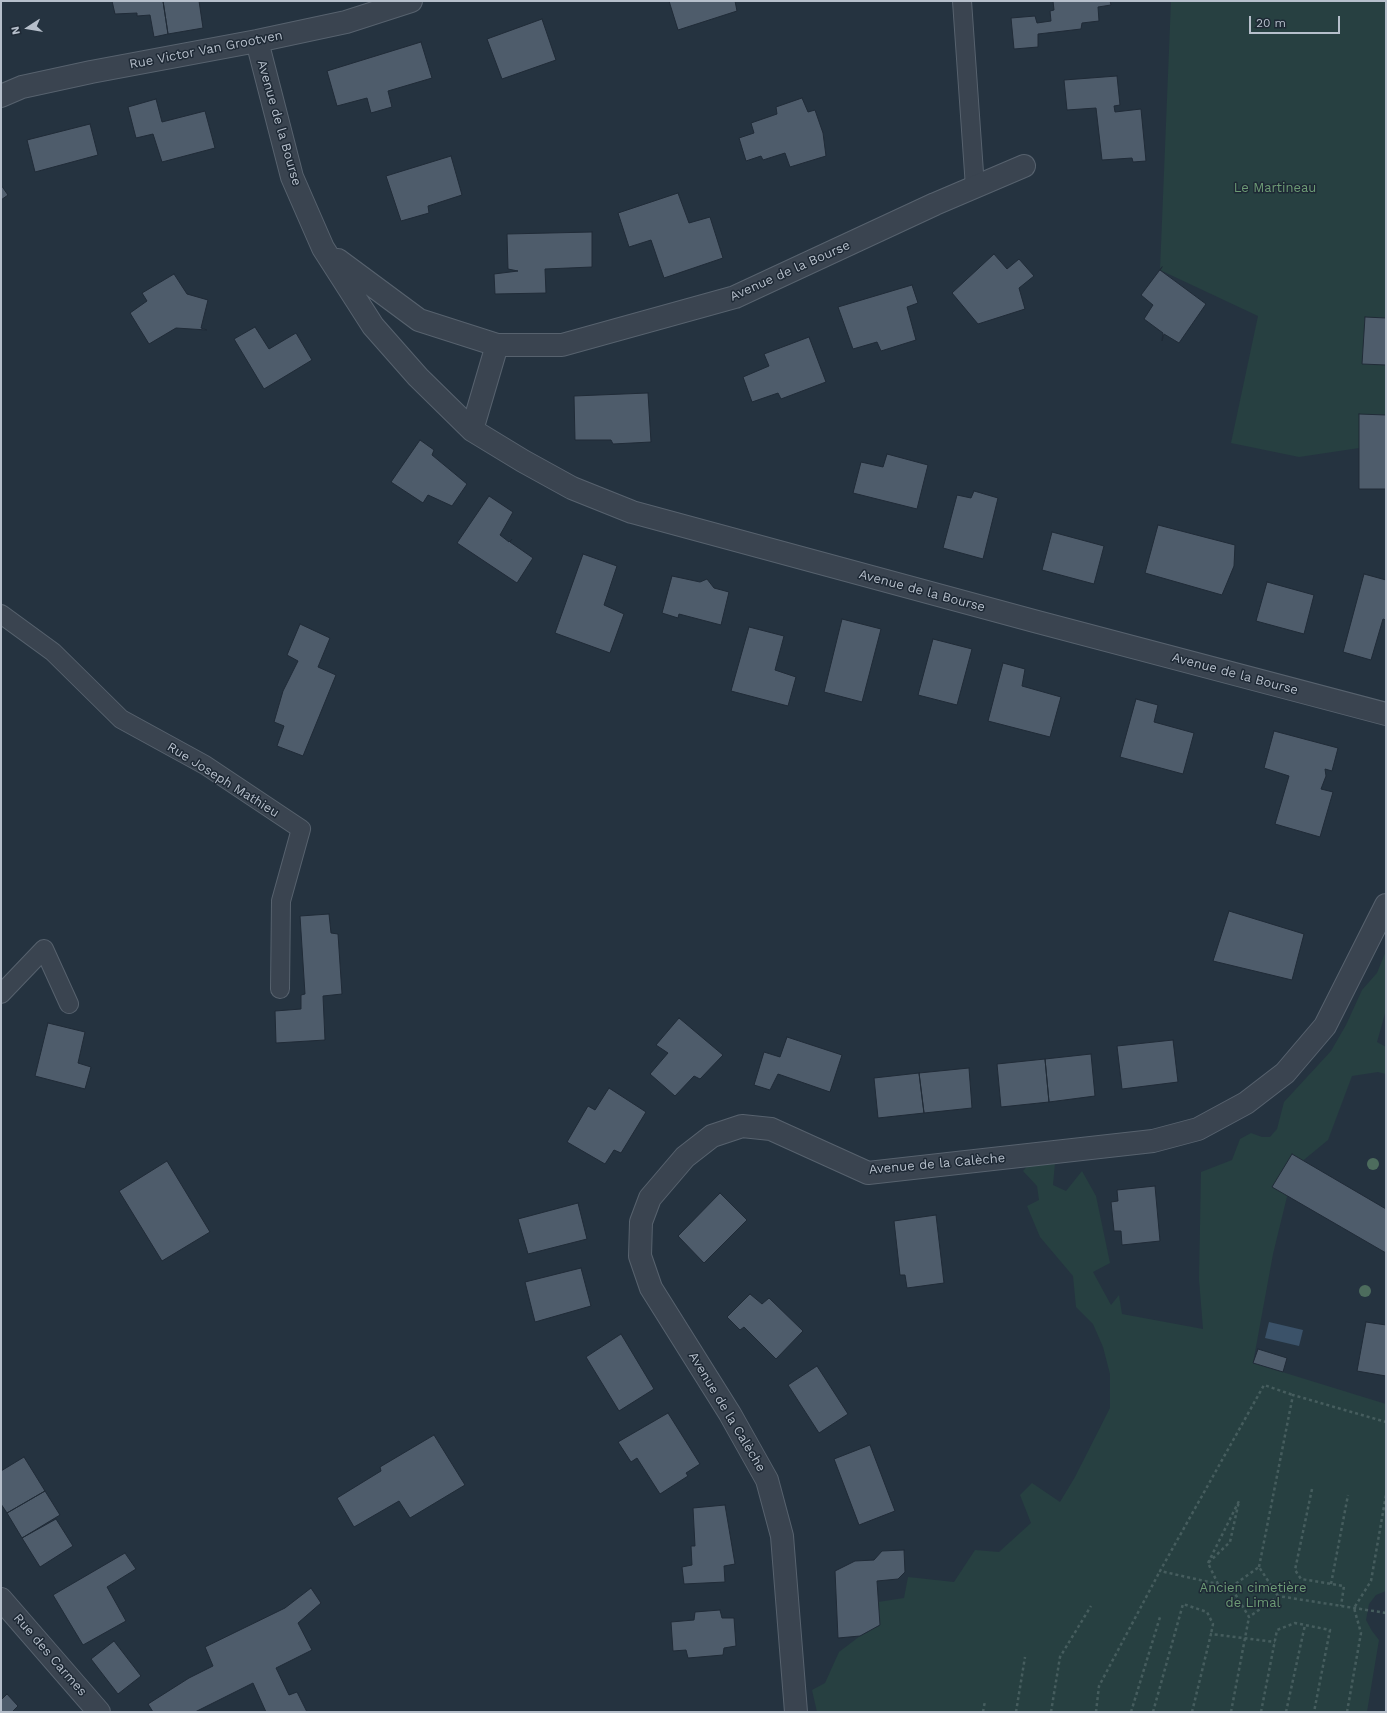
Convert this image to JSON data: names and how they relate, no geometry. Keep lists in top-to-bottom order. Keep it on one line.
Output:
{"streets":{"street":["Rue Victor Van Grootven","Avenue de la Bourse","Avenue de la Calèche","Rue des Carmes"],"lane":["Rue Joseph Mathieu"]},"crossings":[["Rue Victor Van Grootven","Avenue de la Bourse"]],"parks":["Le Martineau","Ancien cimetière de Limal"],"scale_bar":"20 m","north":"left"}
